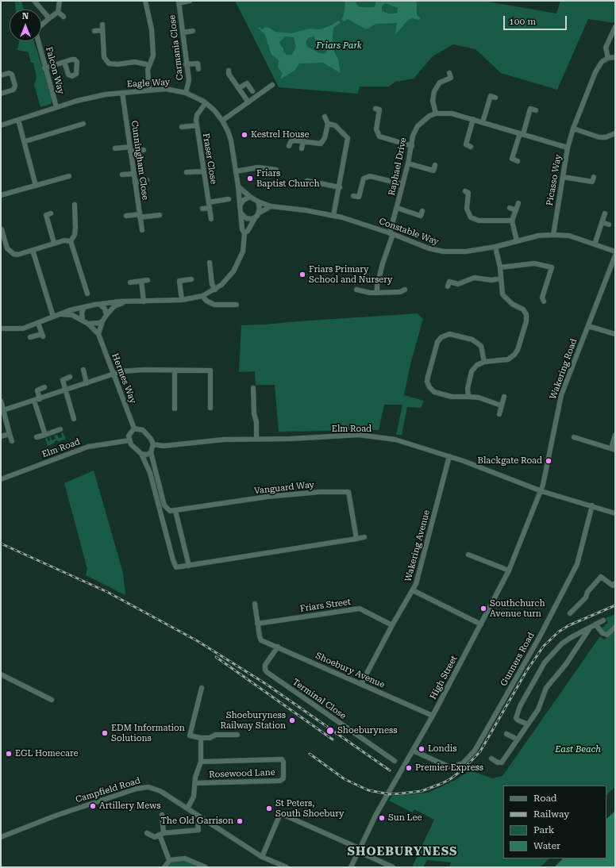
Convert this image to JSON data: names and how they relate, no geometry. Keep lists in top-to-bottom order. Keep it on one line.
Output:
{"streets":{"street":["Carmania Close","Falcon Way","Eagle Way","Fraser Close","Cunningham Close","Raphael Drive","Picasso Way","Constable Way","Wakering Road","Hermes Way","Elm Road","Vanguard Way","Wakering Avenue","Friars Street","Gunners Road","Shoebury Avenue","High Street","Terminal Close","Rosewood Lane","Campfield Road"]},"crossings":[["Carmania Close","Eagle Way"],["Falcon Way","Eagle Way"],["Eagle Way","Fraser Close"],["Eagle Way","Cunningham Close"],["Eagle Way","Constable Way"],["Raphael Drive","Constable Way"],["Picasso Way","Constable Way"],["Wakering Road","Elm Road"],["Wakering Road","High Street"],["Hermes Way","Elm Road"],["Elm Road","Wakering Avenue"],["Elm Road","High Street"],["Wakering Avenue","Friars Street"],["Wakering Avenue","Shoebury Avenue"],["Friars Street","Shoebury Avenue"],["Gunners Road","High Street"],["Shoebury Avenue","High Street"],["Shoebury Avenue","Terminal Close"],["Rosewood Lane","Campfield Road"]],"districts":["SHOEBURYNESS"],"parks":["Friars Park","East Beach"],"places":["Kestrel House","Friars Baptist Church","Friars Primary School and Nursery","Blackgate Road","Southchurch Avenue turn","Shoeburyness Railway Station","Shoeburyness","EDM Information Solutions","Londis","EGL Homecare","Premier Express","Artillery Mews","St Peters, South Shoebury","Sun Lee","The Old Garrison"],"legend":["Road","Railway","Park","Water"],"scale_bar":"100 m","north":"top"}
